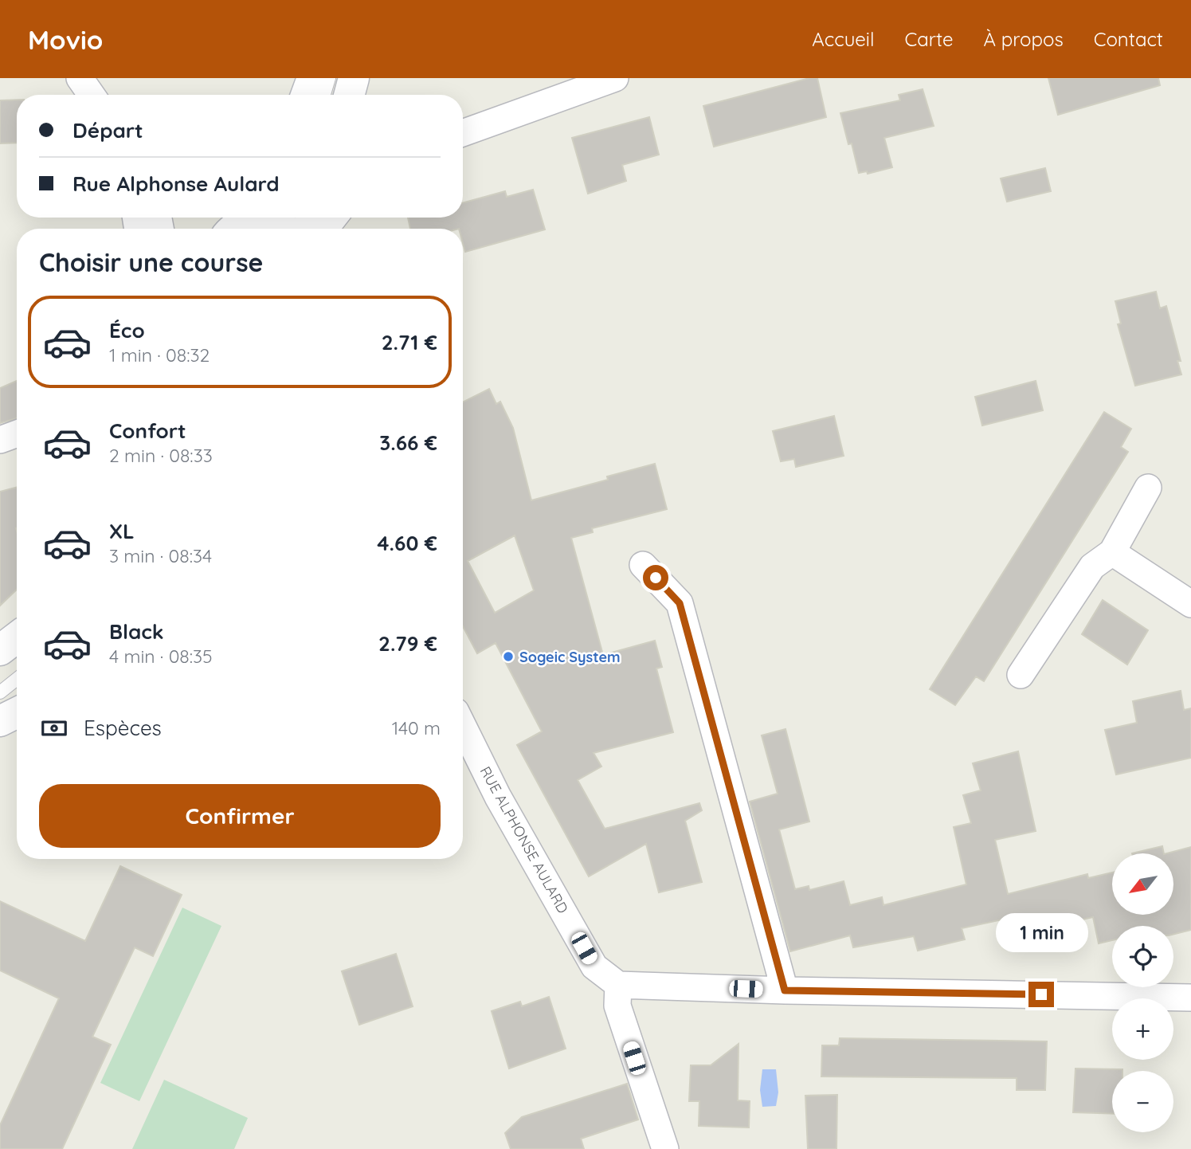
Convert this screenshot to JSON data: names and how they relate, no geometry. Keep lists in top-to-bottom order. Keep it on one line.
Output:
{"streets":{"street":["RUE ALPHONSE AULARD"]},"places":["Sogeic System"],"north":"bottom left","page":{"header":"Movio","nav":["Accueil","Carte","À propos","Contact"],"banner":["Départ","Rue Alphonse Aulard"],"heading":"Choisir une course","list":[{"name":"Éco","note":"1 min · 08:32","value":"2.71 €"},{"name":"Confort","note":"2 min · 08:33","value":"3.66 €"},{"name":"XL","note":"3 min · 08:34","value":"4.60 €"},{"name":"Black","note":"4 min · 08:35","value":"2.79 €"}],"pay":["Espèces","140 m"],"buttons":"Confirmer","map_buttons":["+","−"],"bubble":"1 min"}}
